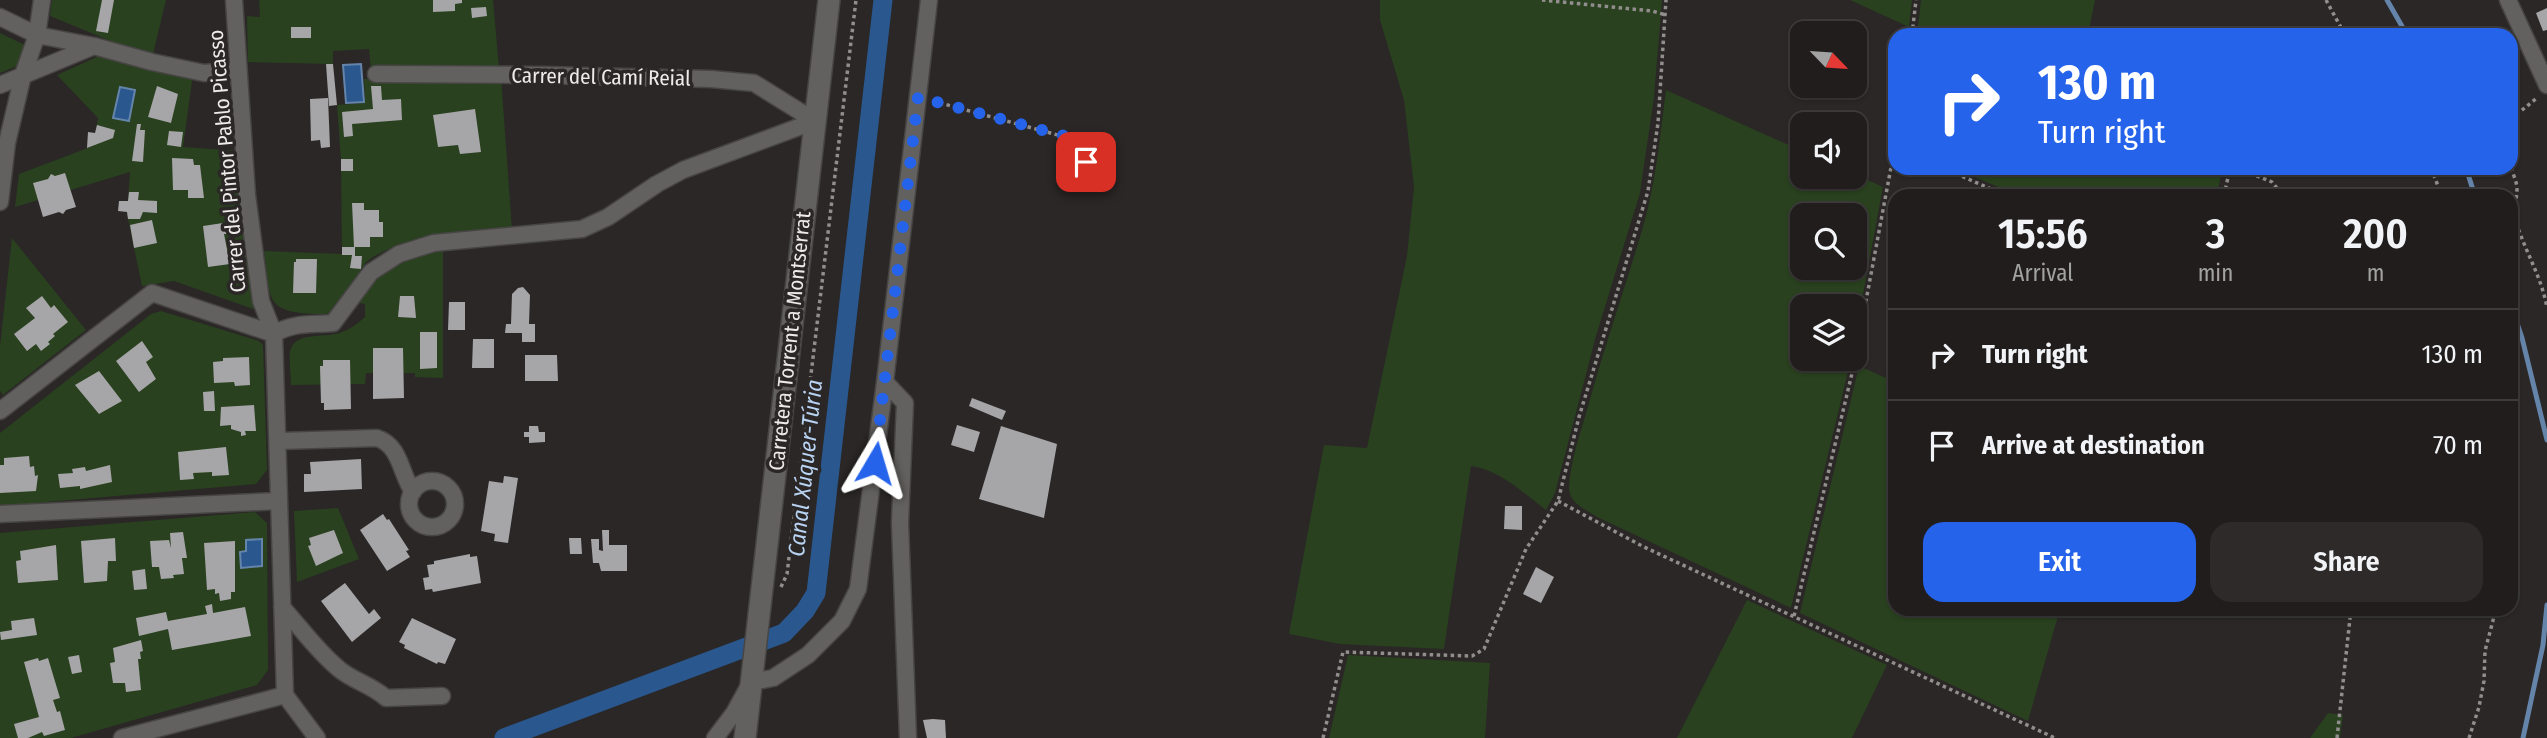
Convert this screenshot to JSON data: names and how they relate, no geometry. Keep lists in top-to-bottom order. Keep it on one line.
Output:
{"streets":{"main road":["Carretera Torrent a Montserrat"],"street":["Carrer del Camí Reial","Carrer del Pintor Pablo Picasso"]},"crossings":[["Carrer del Camí Reial","Carretera Torrent a Montserrat"]],"water":["Canal Xúquer-Túria"],"north":"bottom right","page":{"turn":["130 m","Turn right"],"eta":["15:56","Arrival","3","min","200","m"],"list":[{"name":"Turn right","value":"130 m"},{"name":"Arrive at destination","value":"70 m"}],"buttons":["Exit","Share"]}}
